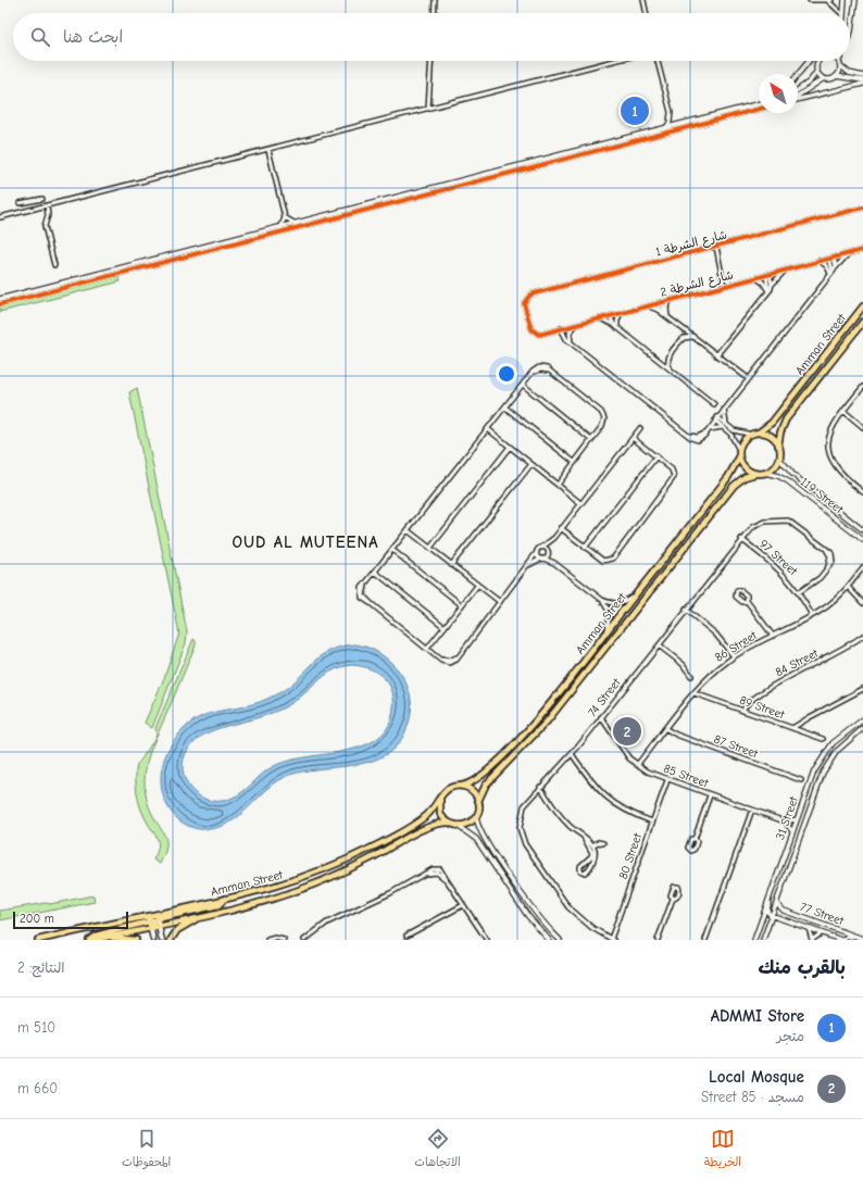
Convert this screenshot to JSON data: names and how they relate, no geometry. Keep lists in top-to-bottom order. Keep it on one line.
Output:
{"streets":{"main road":["Amman Street"],"street":["شارع الشرطة 1","شارع الشرطة 2","119 Street","97 Street","86 Street","84 Street","74 Street","89 Street","87 Street","85 Street","31 Street","80 Street","77 Street"]},"crossings":[["شارع الشرطة 1","شارع الشرطة 2"],["Amman Street","119 Street"],["97 Street","86 Street"],["97 Street","74 Street"],["86 Street","89 Street"],["86 Street","87 Street"],["86 Street","85 Street"],["84 Street","89 Street"],["74 Street","85 Street"],["74 Street","80 Street"],["85 Street","31 Street"],["85 Street","80 Street"],["31 Street","77 Street"]],"districts":["OUD AL MUTEENA"],"scale_bar":"200 m","north":"top left","page":{"search":"ابحث هنا","pins":["1","2"],"scale":"200 m","heading":["بالقرب منك","النتائج: 2"],"list":[{"mark":"1","name":"ADMMI Store","note":"متجر","value":"510 m"},{"mark":"2","name":"Local Mosque","note":"مسجد · 85 Street","value":"660 m"}],"nav":["الخريطة","الاتجاهات","المحفوظات"]}}
